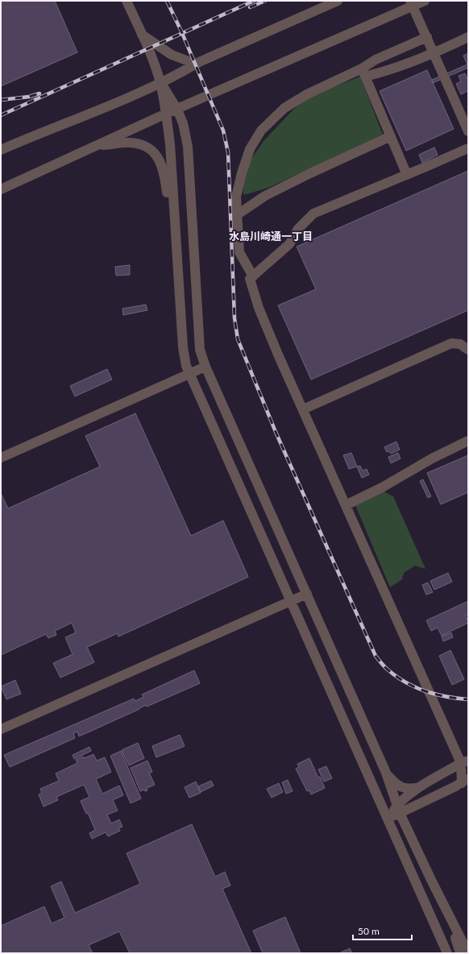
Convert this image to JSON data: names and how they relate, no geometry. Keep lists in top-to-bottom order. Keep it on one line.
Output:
{"districts":["水島川崎通一丁目"],"scale_bar":"50 m"}
